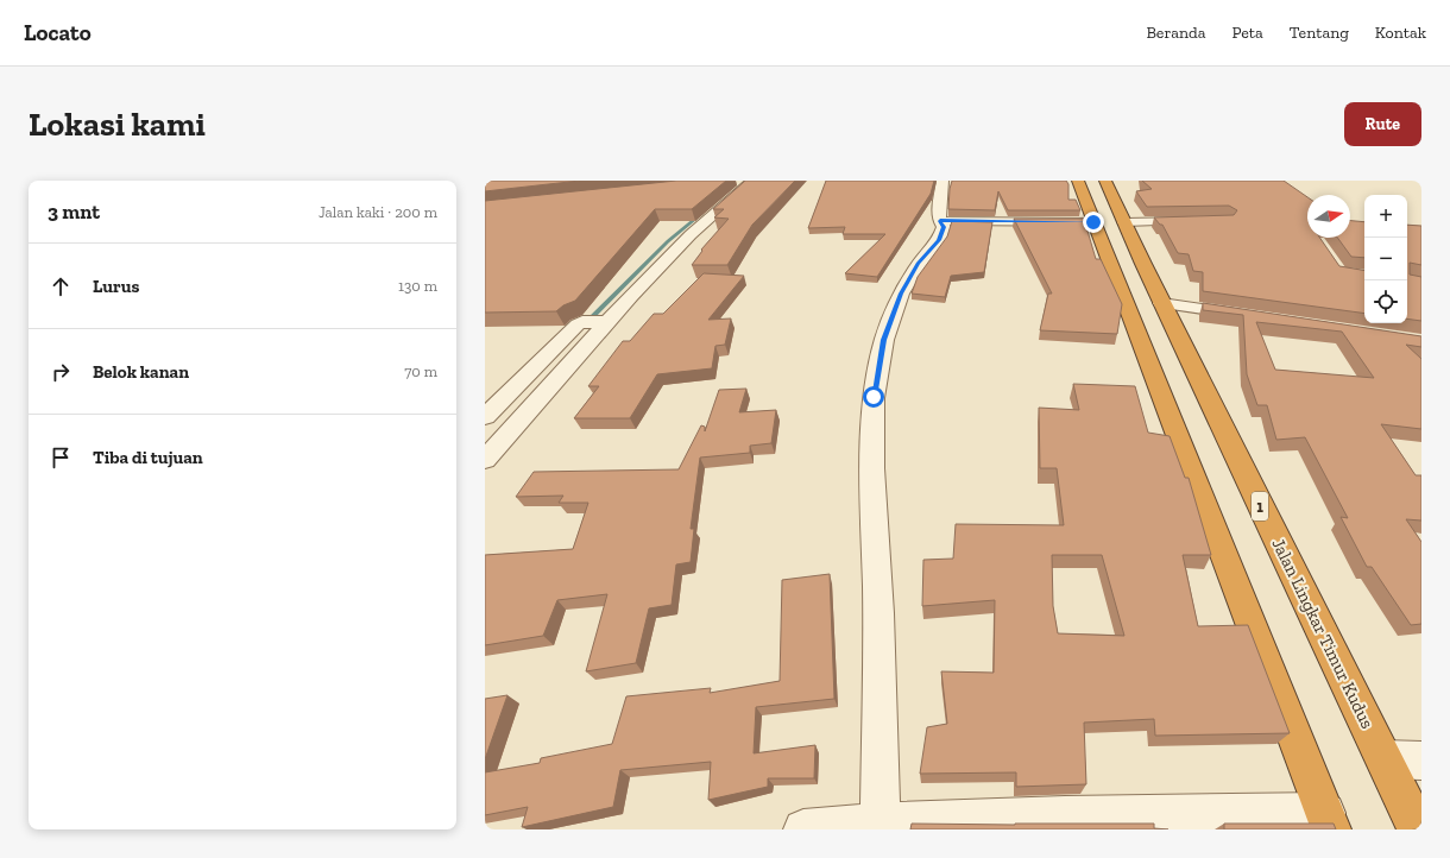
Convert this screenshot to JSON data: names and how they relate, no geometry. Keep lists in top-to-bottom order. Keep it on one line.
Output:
{"streets":{"highway":["1","Jalan Lingkar Timur Kudus"]},"north":"right","page":{"header":"Locato","nav":["Beranda","Peta","Tentang","Kontak"],"buttons":"Rute","title":"Lokasi kami","heading":["3 mnt","Jalan kaki · 200 m"],"map_buttons":["+","−"],"list":[["Lurus","130 m"],["Belok kanan","70 m"],"Tiba di tujuan"]}}
